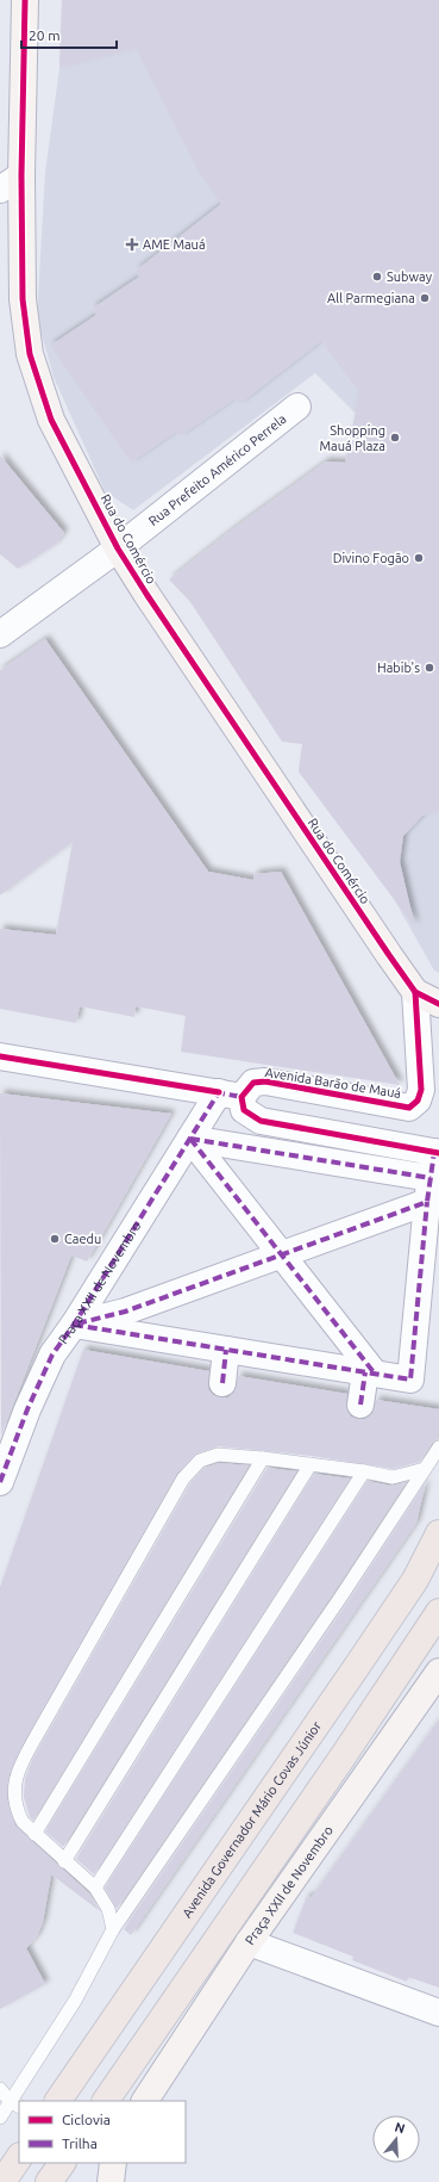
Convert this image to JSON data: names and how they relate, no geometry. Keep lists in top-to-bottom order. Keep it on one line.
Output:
{"streets":{"main road":["Avenida Governador Mário Covas Júnior"],"street":["Rua Prefeito Américo Perrela","Rua do Comércio","Avenida Barão de Mauá","Praça XXII de Novembro"]},"crossings":[["Rua Prefeito Américo Perrela","Rua do Comércio"],["Rua do Comércio","Avenida Barão de Mauá"],["Avenida Barão de Mauá","Praça XXII de Novembro"]],"places":{"health":["AME Mauá"],"other":["Subway","All Parmegiana","Shopping Mauá Plaza","Divino Fogão","Habib's","Caedu"]},"legend":["Ciclovia","Trilha"],"scale_bar":"20 m","north":"top"}
